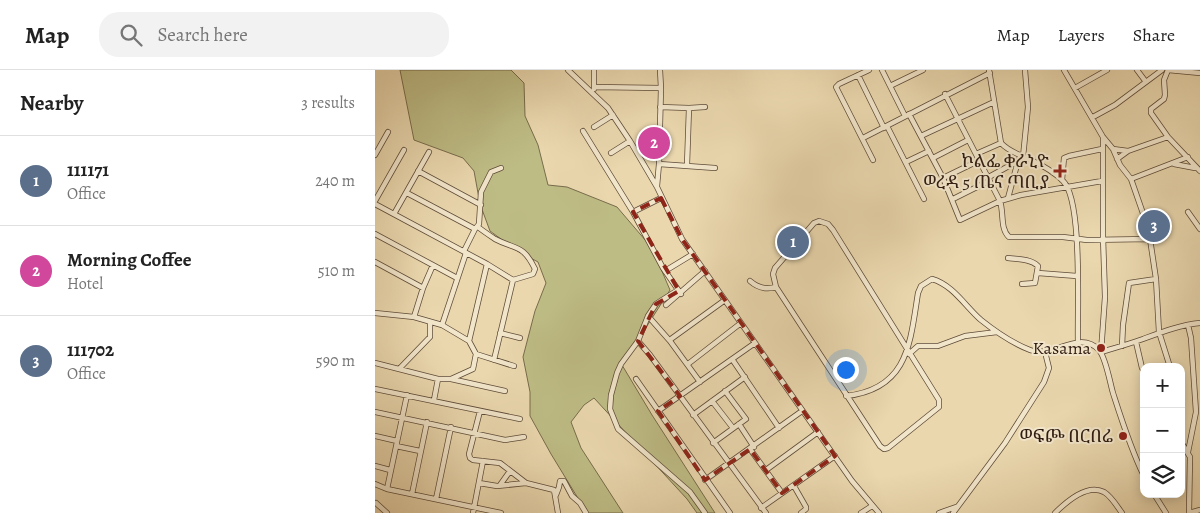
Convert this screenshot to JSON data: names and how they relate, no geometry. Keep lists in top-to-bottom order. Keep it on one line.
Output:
{"places":{"health":["ኮልፌ ቀራኒዮ ወረዳ 5 ጤና ጣቢያ"],"other":["Kasama","ወፍጮ በርበሬ"]},"page":{"header":"Map","search":"Search here","nav":["Map","Layers","Share"],"heading":["Nearby","3 results"],"pins":["2","3","1"],"list":[{"mark":"1","name":"111171","note":"Office","value":"240 m"},{"mark":"2","name":"Morning Coffee","note":"Hotel","value":"510 m"},{"mark":"3","name":"111702","note":"Office","value":"590 m"}],"map_buttons":["+","−"]}}
